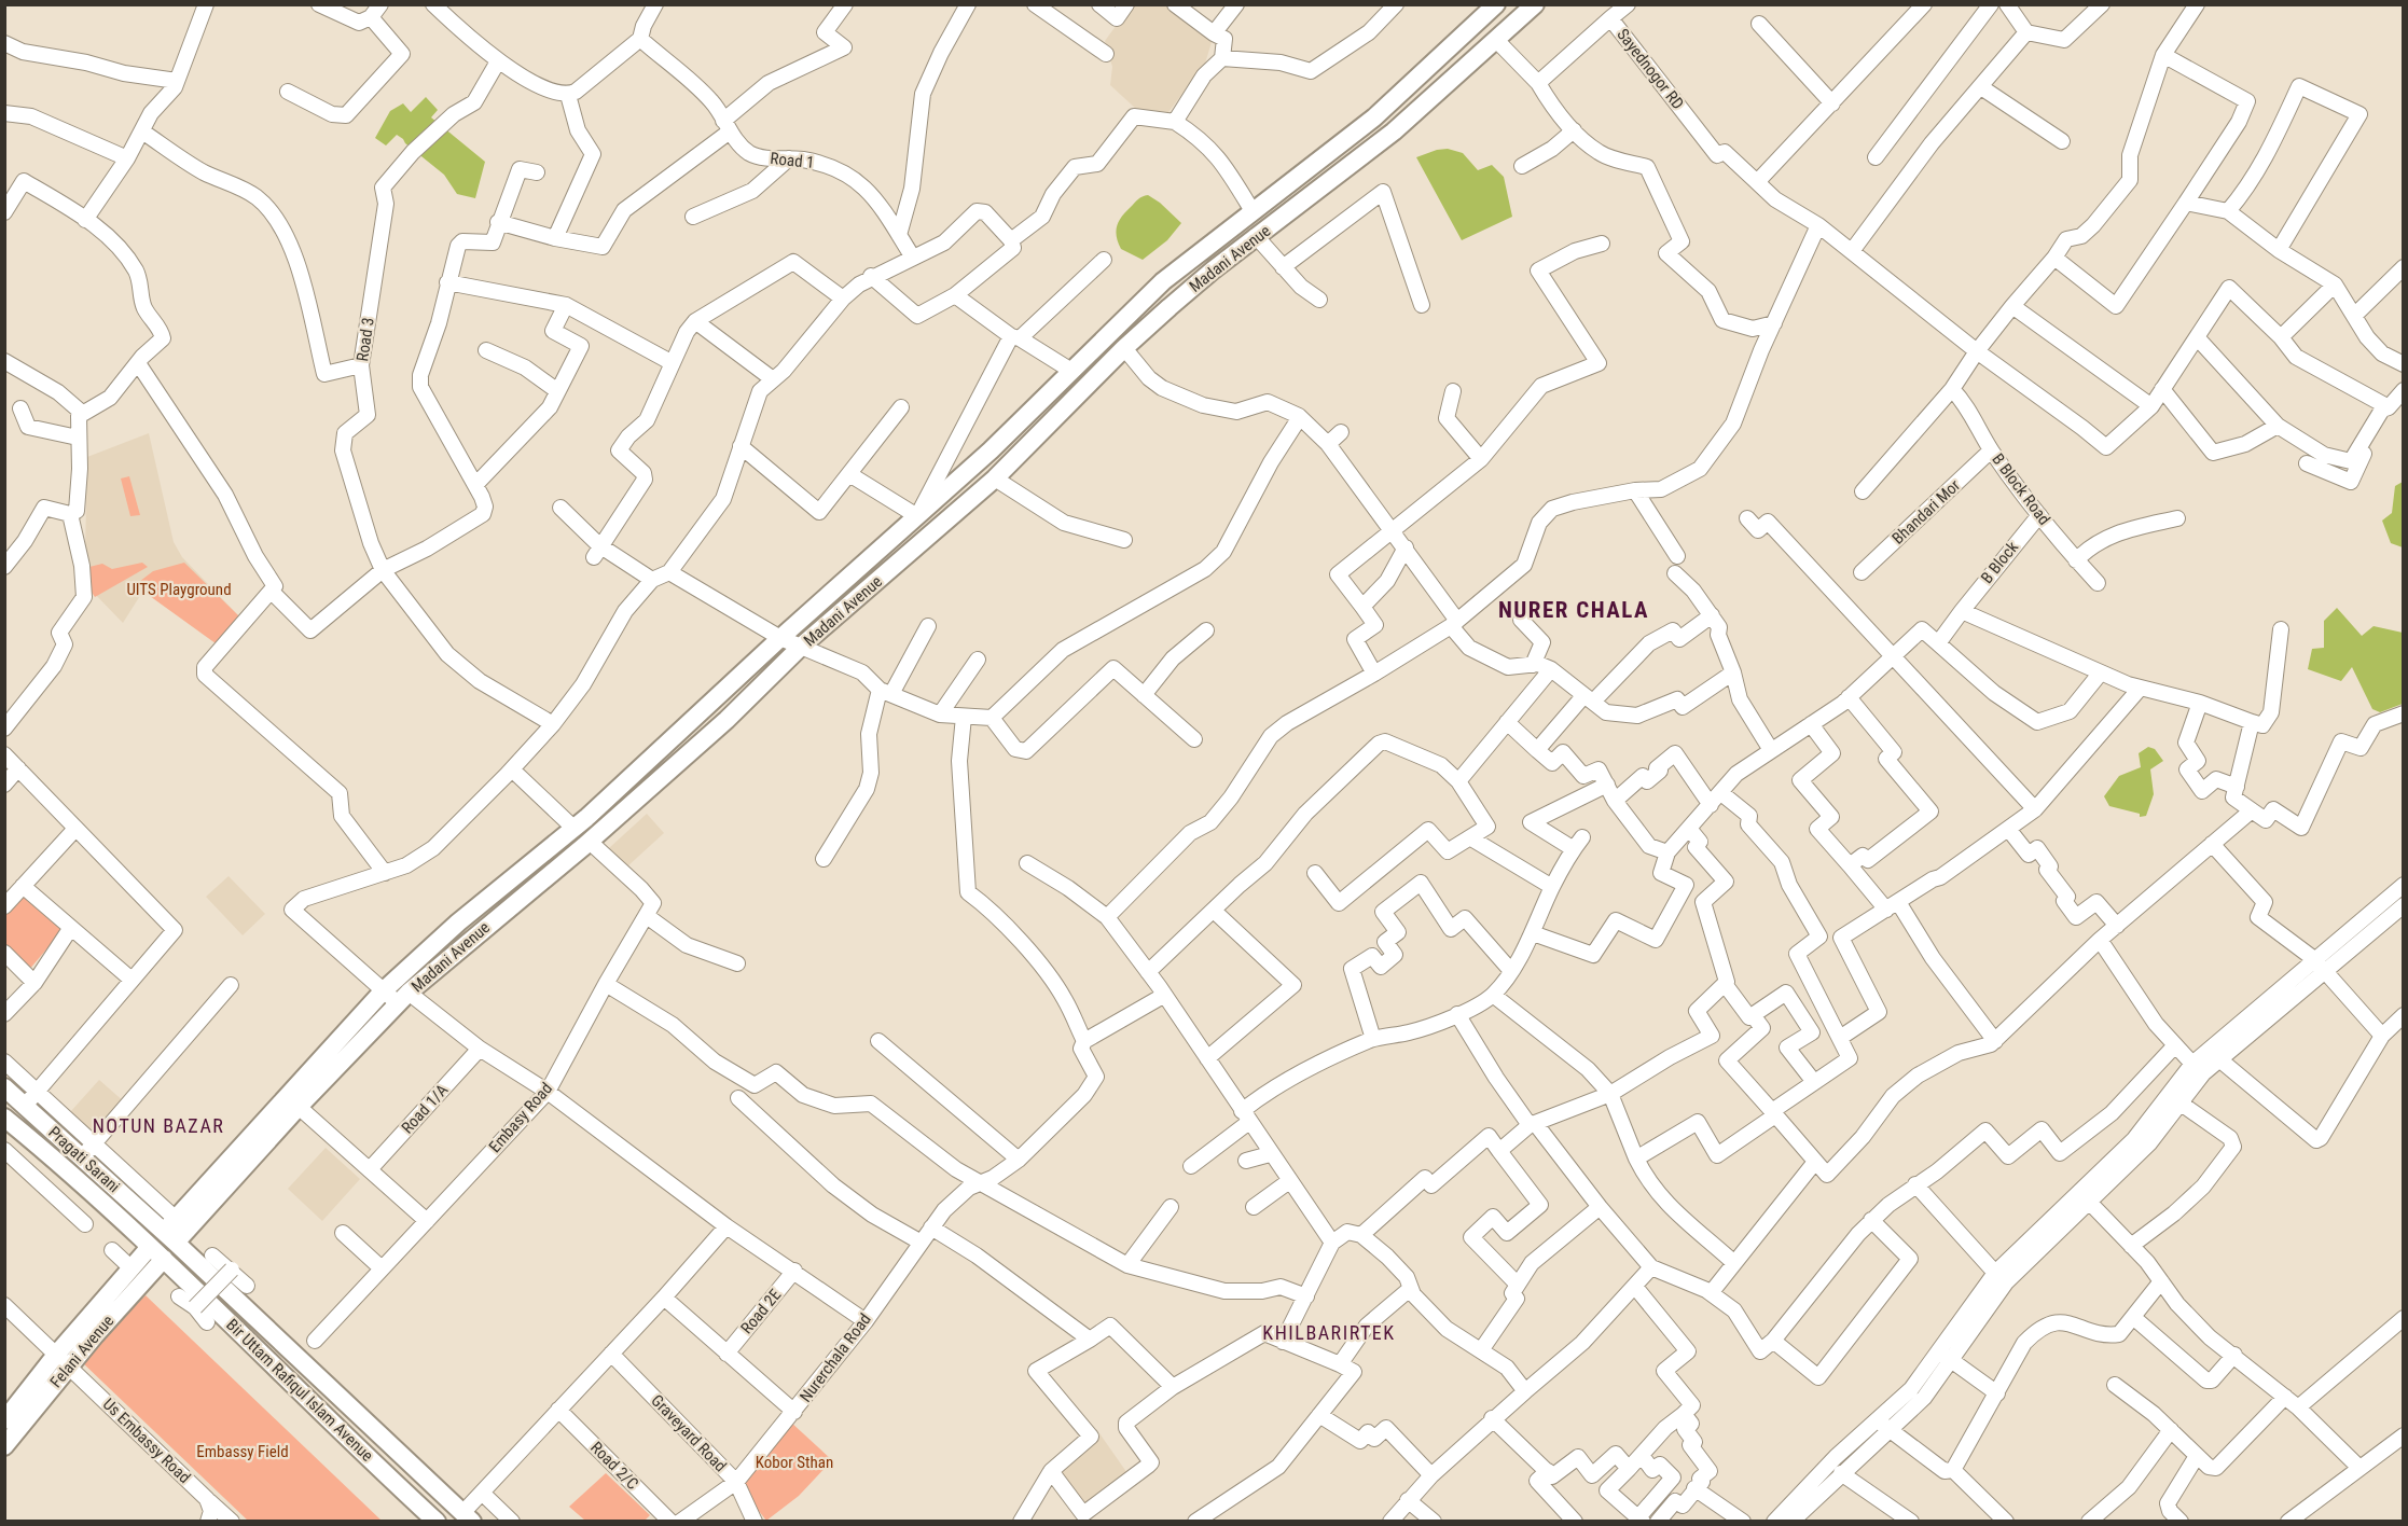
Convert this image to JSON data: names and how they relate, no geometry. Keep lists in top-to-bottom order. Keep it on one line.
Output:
{"streets":{"main road":["Madani Avenue","Pragati Sarani","Felani Avenue","Bir Uttam Rafiqul Islam Avenue"],"street":["Sayednogor RD","Road 1","Road 3","B Block Road","Bhandari Mor","B Block","Road 1/A","Embasy Road","Road 2E","Nurerchala Road","Graveyard Road","Us Embassy Road","Road 2/C"]},"crossings":[["Madani Avenue","Pragati Sarani"],["Madani Avenue","Bir Uttam Rafiqul Islam Avenue"],["B Block Road","Bhandari Mor"],["B Block Road","B Block"],["Pragati Sarani","Felani Avenue"],["Pragati Sarani","Bir Uttam Rafiqul Islam Avenue"],["Felani Avenue","Bir Uttam Rafiqul Islam Avenue"],["Felani Avenue","Us Embassy Road"],["Nurerchala Road","Graveyard Road"]],"districts":["NURER CHALA","NOTUN BAZAR","KHILBARIRTEK"],"parks":["UITS Playground","Embassy Field","Kobor Sthan"]}
